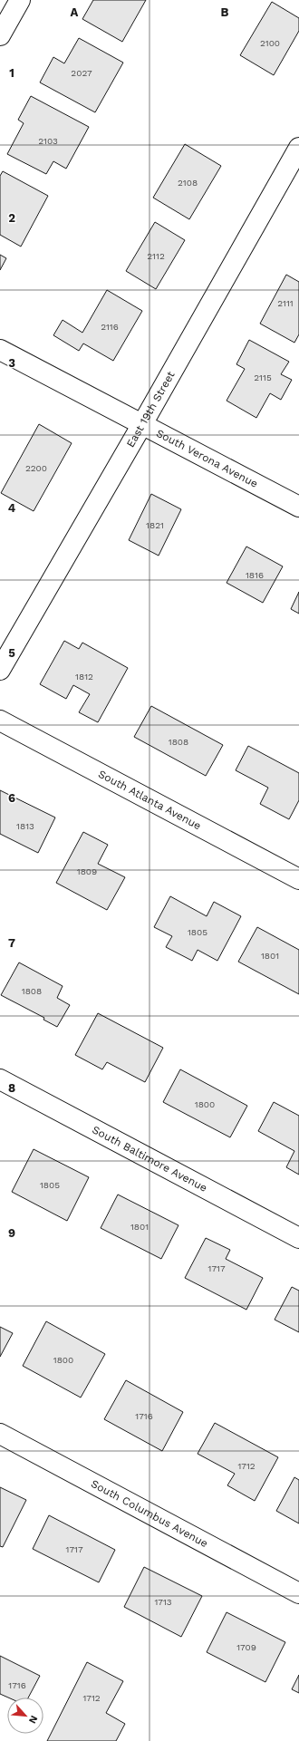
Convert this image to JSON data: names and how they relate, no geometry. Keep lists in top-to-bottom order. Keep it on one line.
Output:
{"streets":{"street":["East 19th Street","South Verona Avenue","South Atlanta Avenue","South Baltimore Avenue","South Columbus Avenue"]},"crossings":[["East 19th Street","South Verona Avenue"]],"house_numbers":["2100","2027","2103","2108","2112","2111","2116","2115","2200","1821","1816","1812","1808","1813","1809","1805","1801","1808","1800","1805","1801","1717","1800","1716","1712","1717","1713","1709","1716","1712"],"north":"bottom right","grid":{"columns":["A","B"],"rows":["1","2","3","4","5","6","7","8","9"]}}
